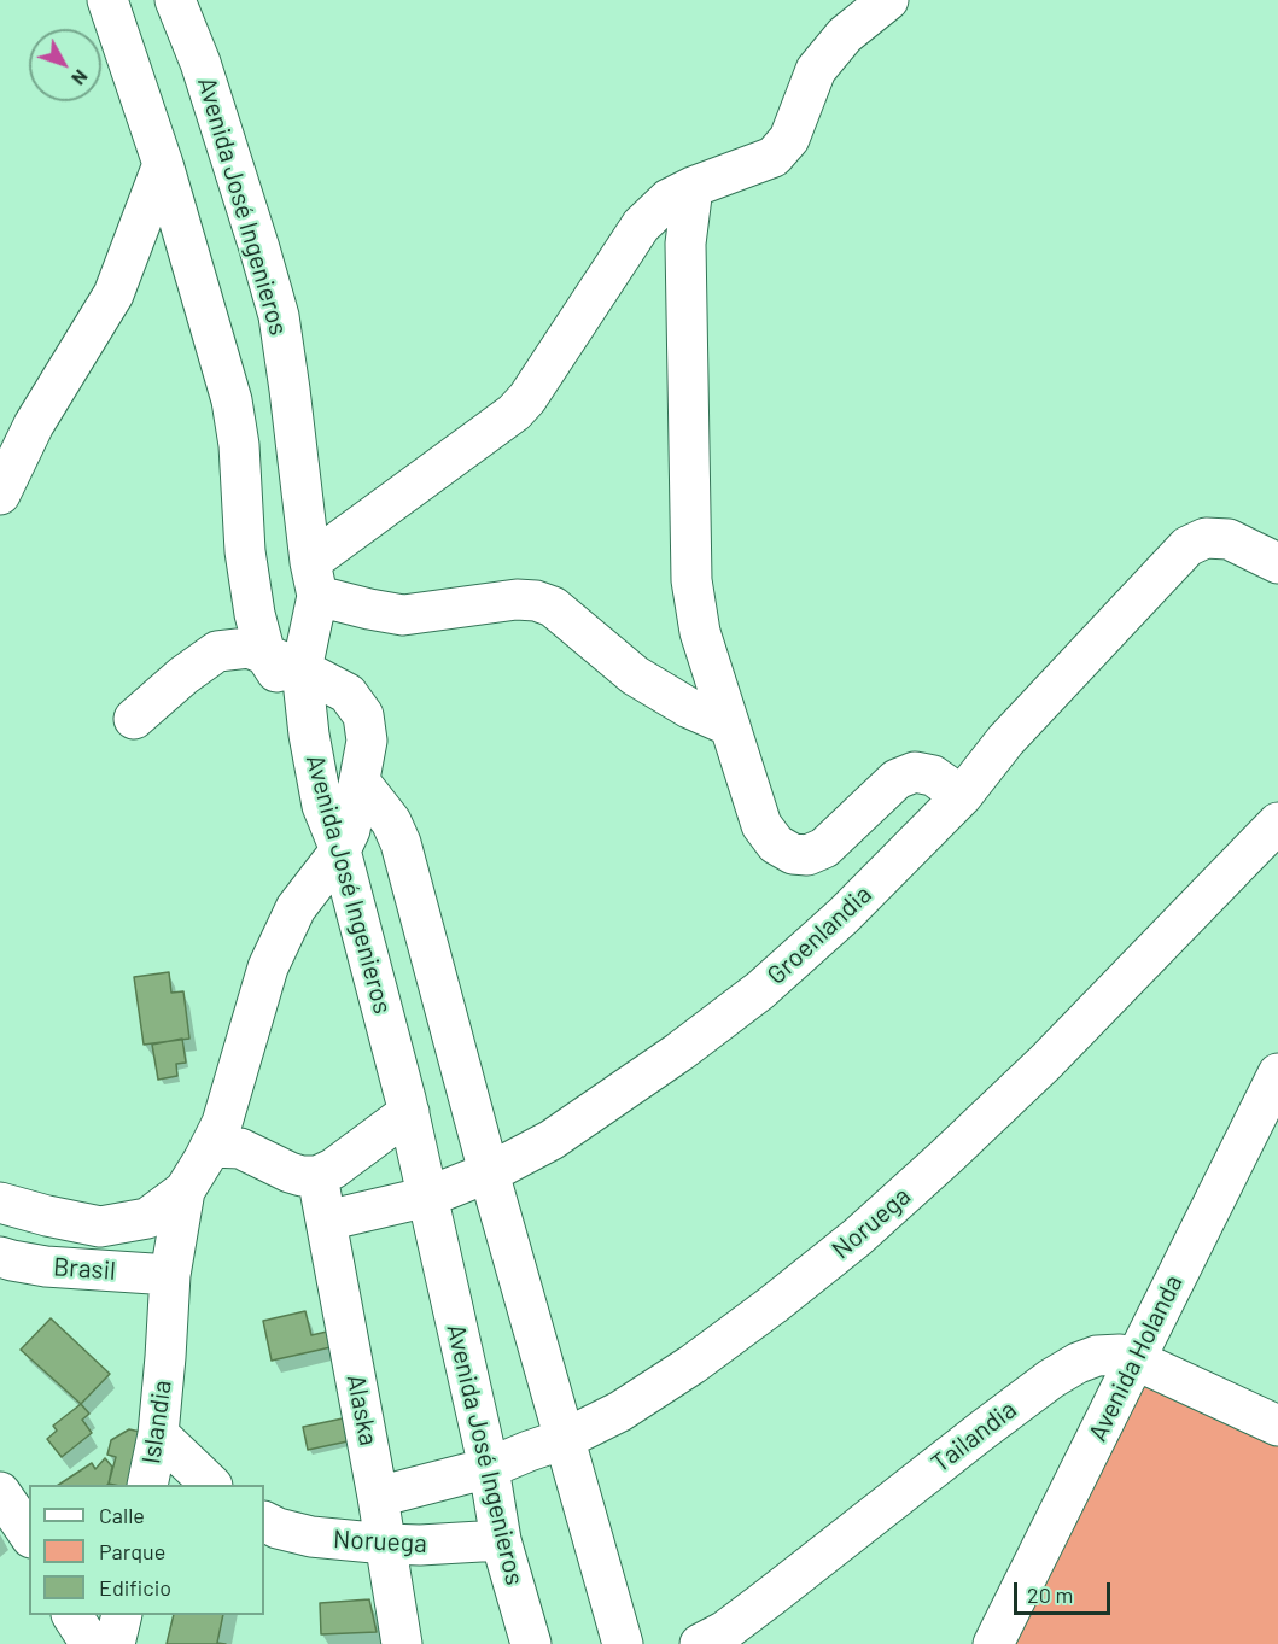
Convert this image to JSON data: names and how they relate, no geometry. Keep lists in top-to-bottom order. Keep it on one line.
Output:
{"streets":{"street":["Avenida José Ingenieros","Groenlandia","Noruega","Brasil","Avenida Holanda","Alaska","Islandia","Tailandia"]},"crossings":[["Avenida José Ingenieros","Groenlandia"],["Avenida José Ingenieros","Noruega"],["Groenlandia","Alaska"],["Noruega","Alaska"],["Brasil","Islandia"],["Avenida Holanda","Tailandia"]],"legend":["Calle","Parque","Edificio"],"scale_bar":"20 m","north":"bottom right"}
